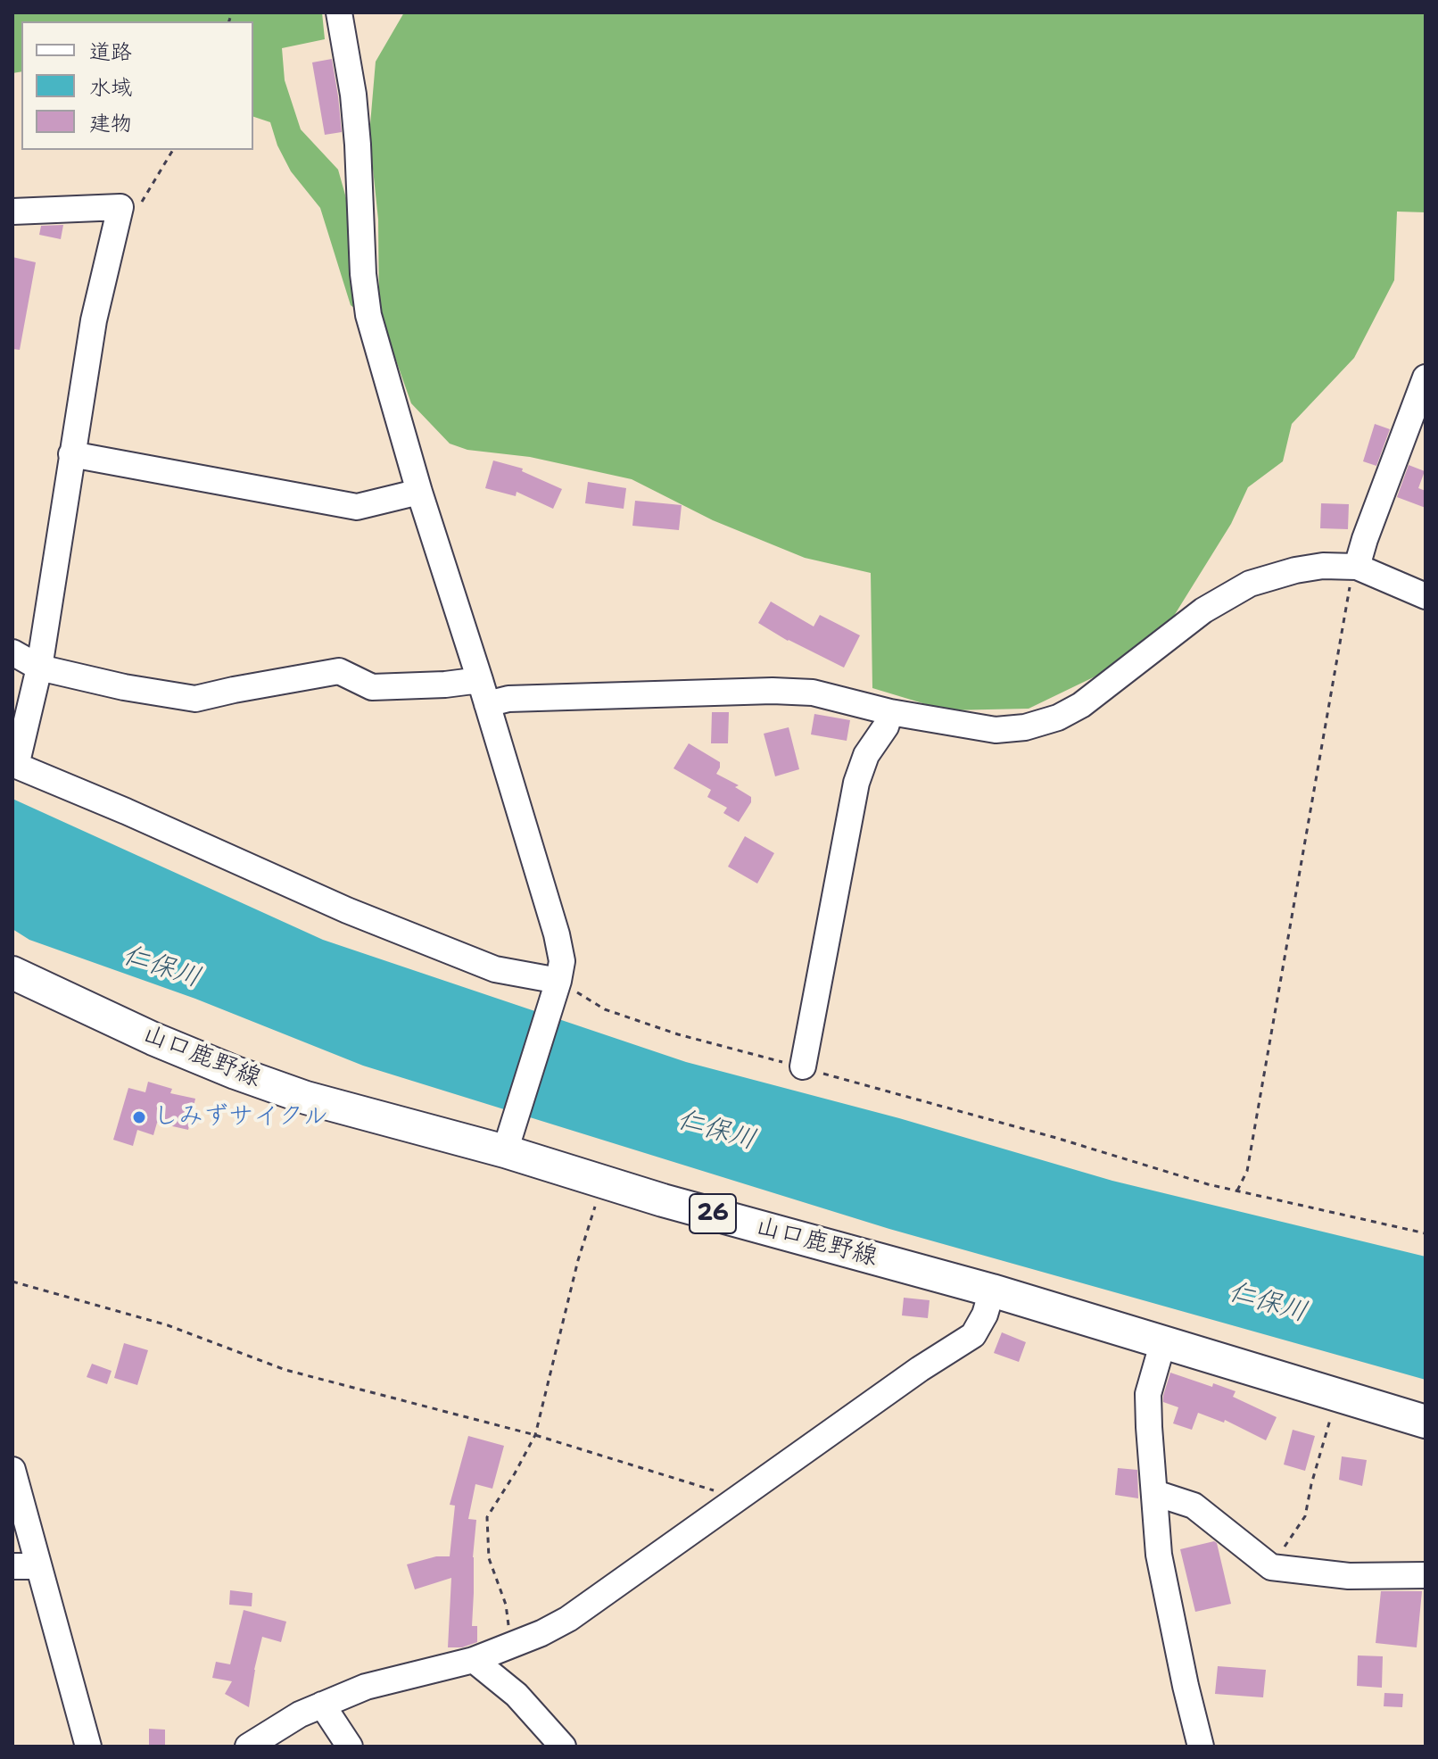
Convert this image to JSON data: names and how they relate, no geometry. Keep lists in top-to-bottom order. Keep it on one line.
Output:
{"streets":{"main road":["山口鹿野線","26"]},"water":["仁保川"],"places":["しみずサイクル"],"legend":["道路","水域","建物"]}
